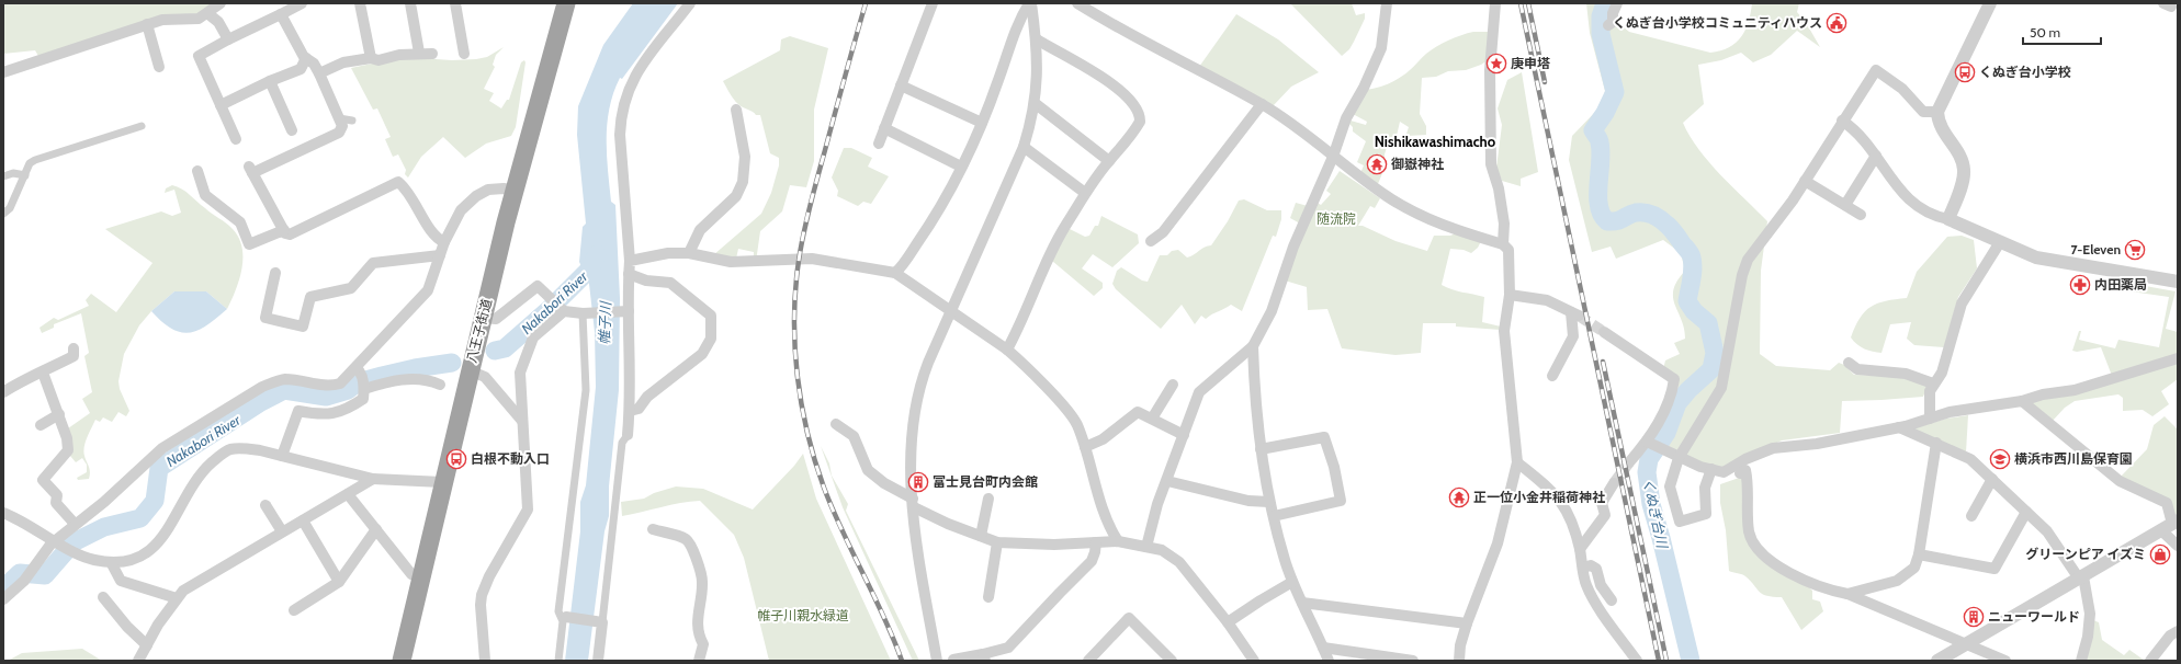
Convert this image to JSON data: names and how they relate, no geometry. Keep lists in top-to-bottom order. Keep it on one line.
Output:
{"streets":{"highway":["八王子街道"]},"districts":["Nishikawashimacho"],"water":["Nakabori River","帷子川","くぬぎ台川"],"parks":["随流院","帷子川親水緑道"],"places":{"public building":["くぬぎ台小学校コミュニティハウス"],"place":["庚申塔"],"bus stop":["くぬぎ台小学校","白根不動入口"],"temple":["御嶽神社","正一位小金井稲荷神社"],"supermarket":["7-Eleven"],"pharmacy":["内田薬局"],"school or university":["横浜市西川島保育園"],"building":["富士見台町内会館","ニューワールド"],"shop":["グリーンピア イズミ"]},"scale_bar":"50 m"}
